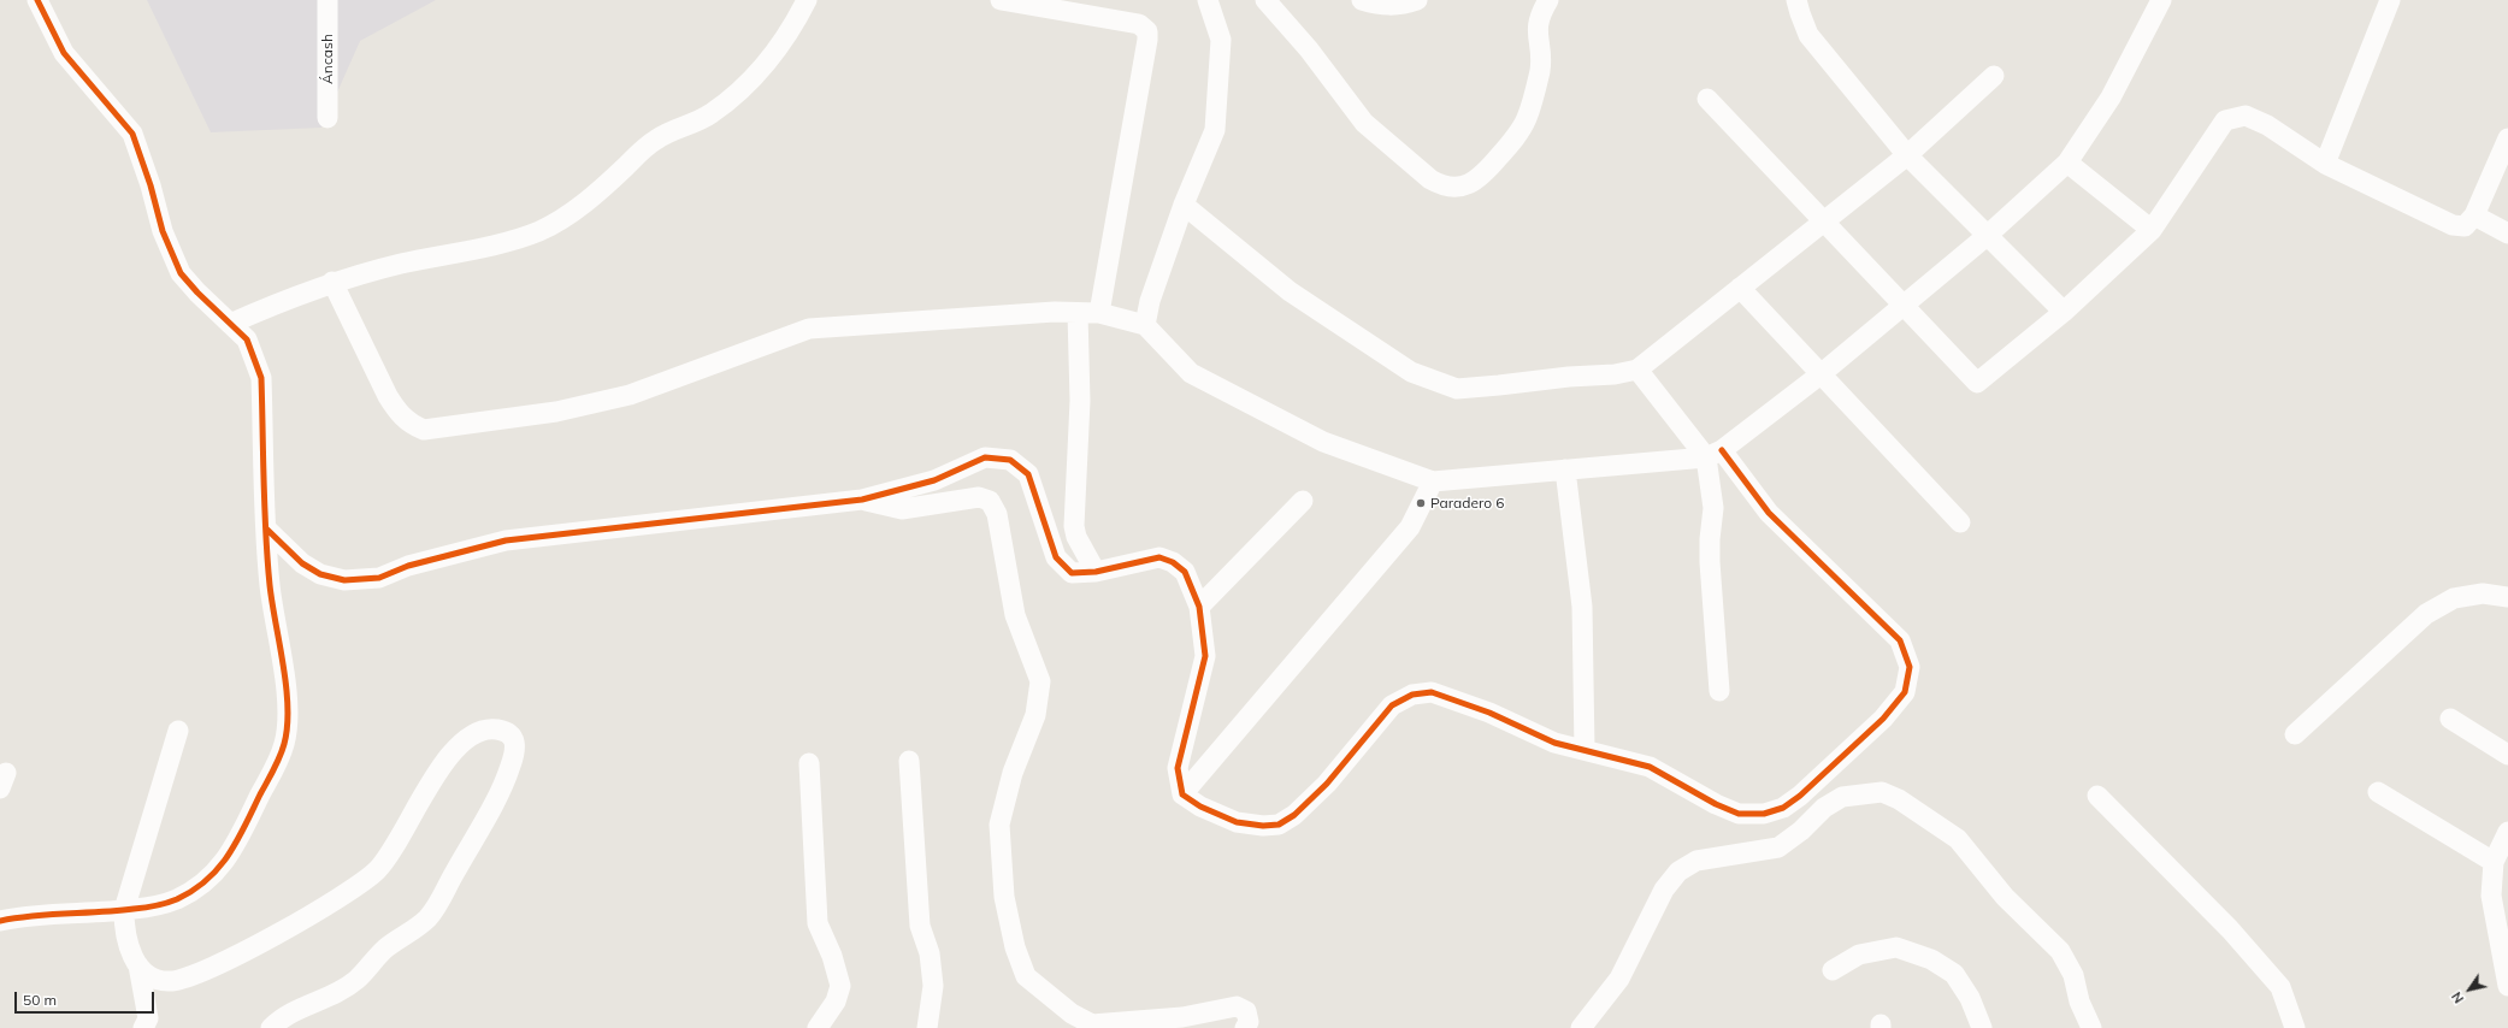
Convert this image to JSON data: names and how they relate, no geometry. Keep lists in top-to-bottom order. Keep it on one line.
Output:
{"streets":{"street":["Áncash"]},"places":["Paradero 6"],"scale_bar":"50 m","north":"bottom left"}
